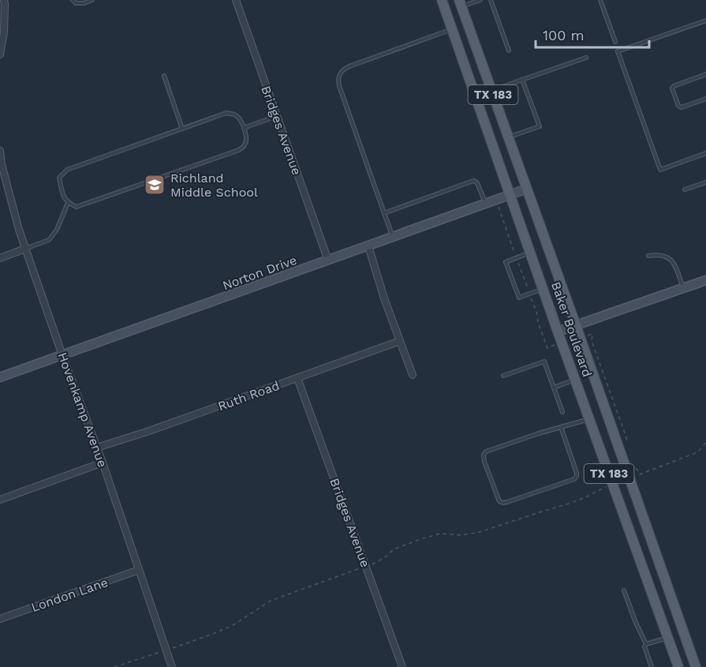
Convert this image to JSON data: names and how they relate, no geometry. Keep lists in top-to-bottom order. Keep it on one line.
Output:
{"streets":{"main road":["TX 183","Baker Boulevard"],"street":["Bridges Avenue","Norton Drive","Ruth Road","Hovenkamp Avenue","London Lane"]},"crossings":[["Bridges Avenue","Norton Drive"],["Bridges Avenue","Ruth Road"],["Norton Drive","Baker Boulevard"],["Norton Drive","Hovenkamp Avenue"],["Ruth Road","Hovenkamp Avenue"],["Hovenkamp Avenue","London Lane"]],"places":{"school or university":["Richland Middle School"]},"scale_bar":"100 m"}
